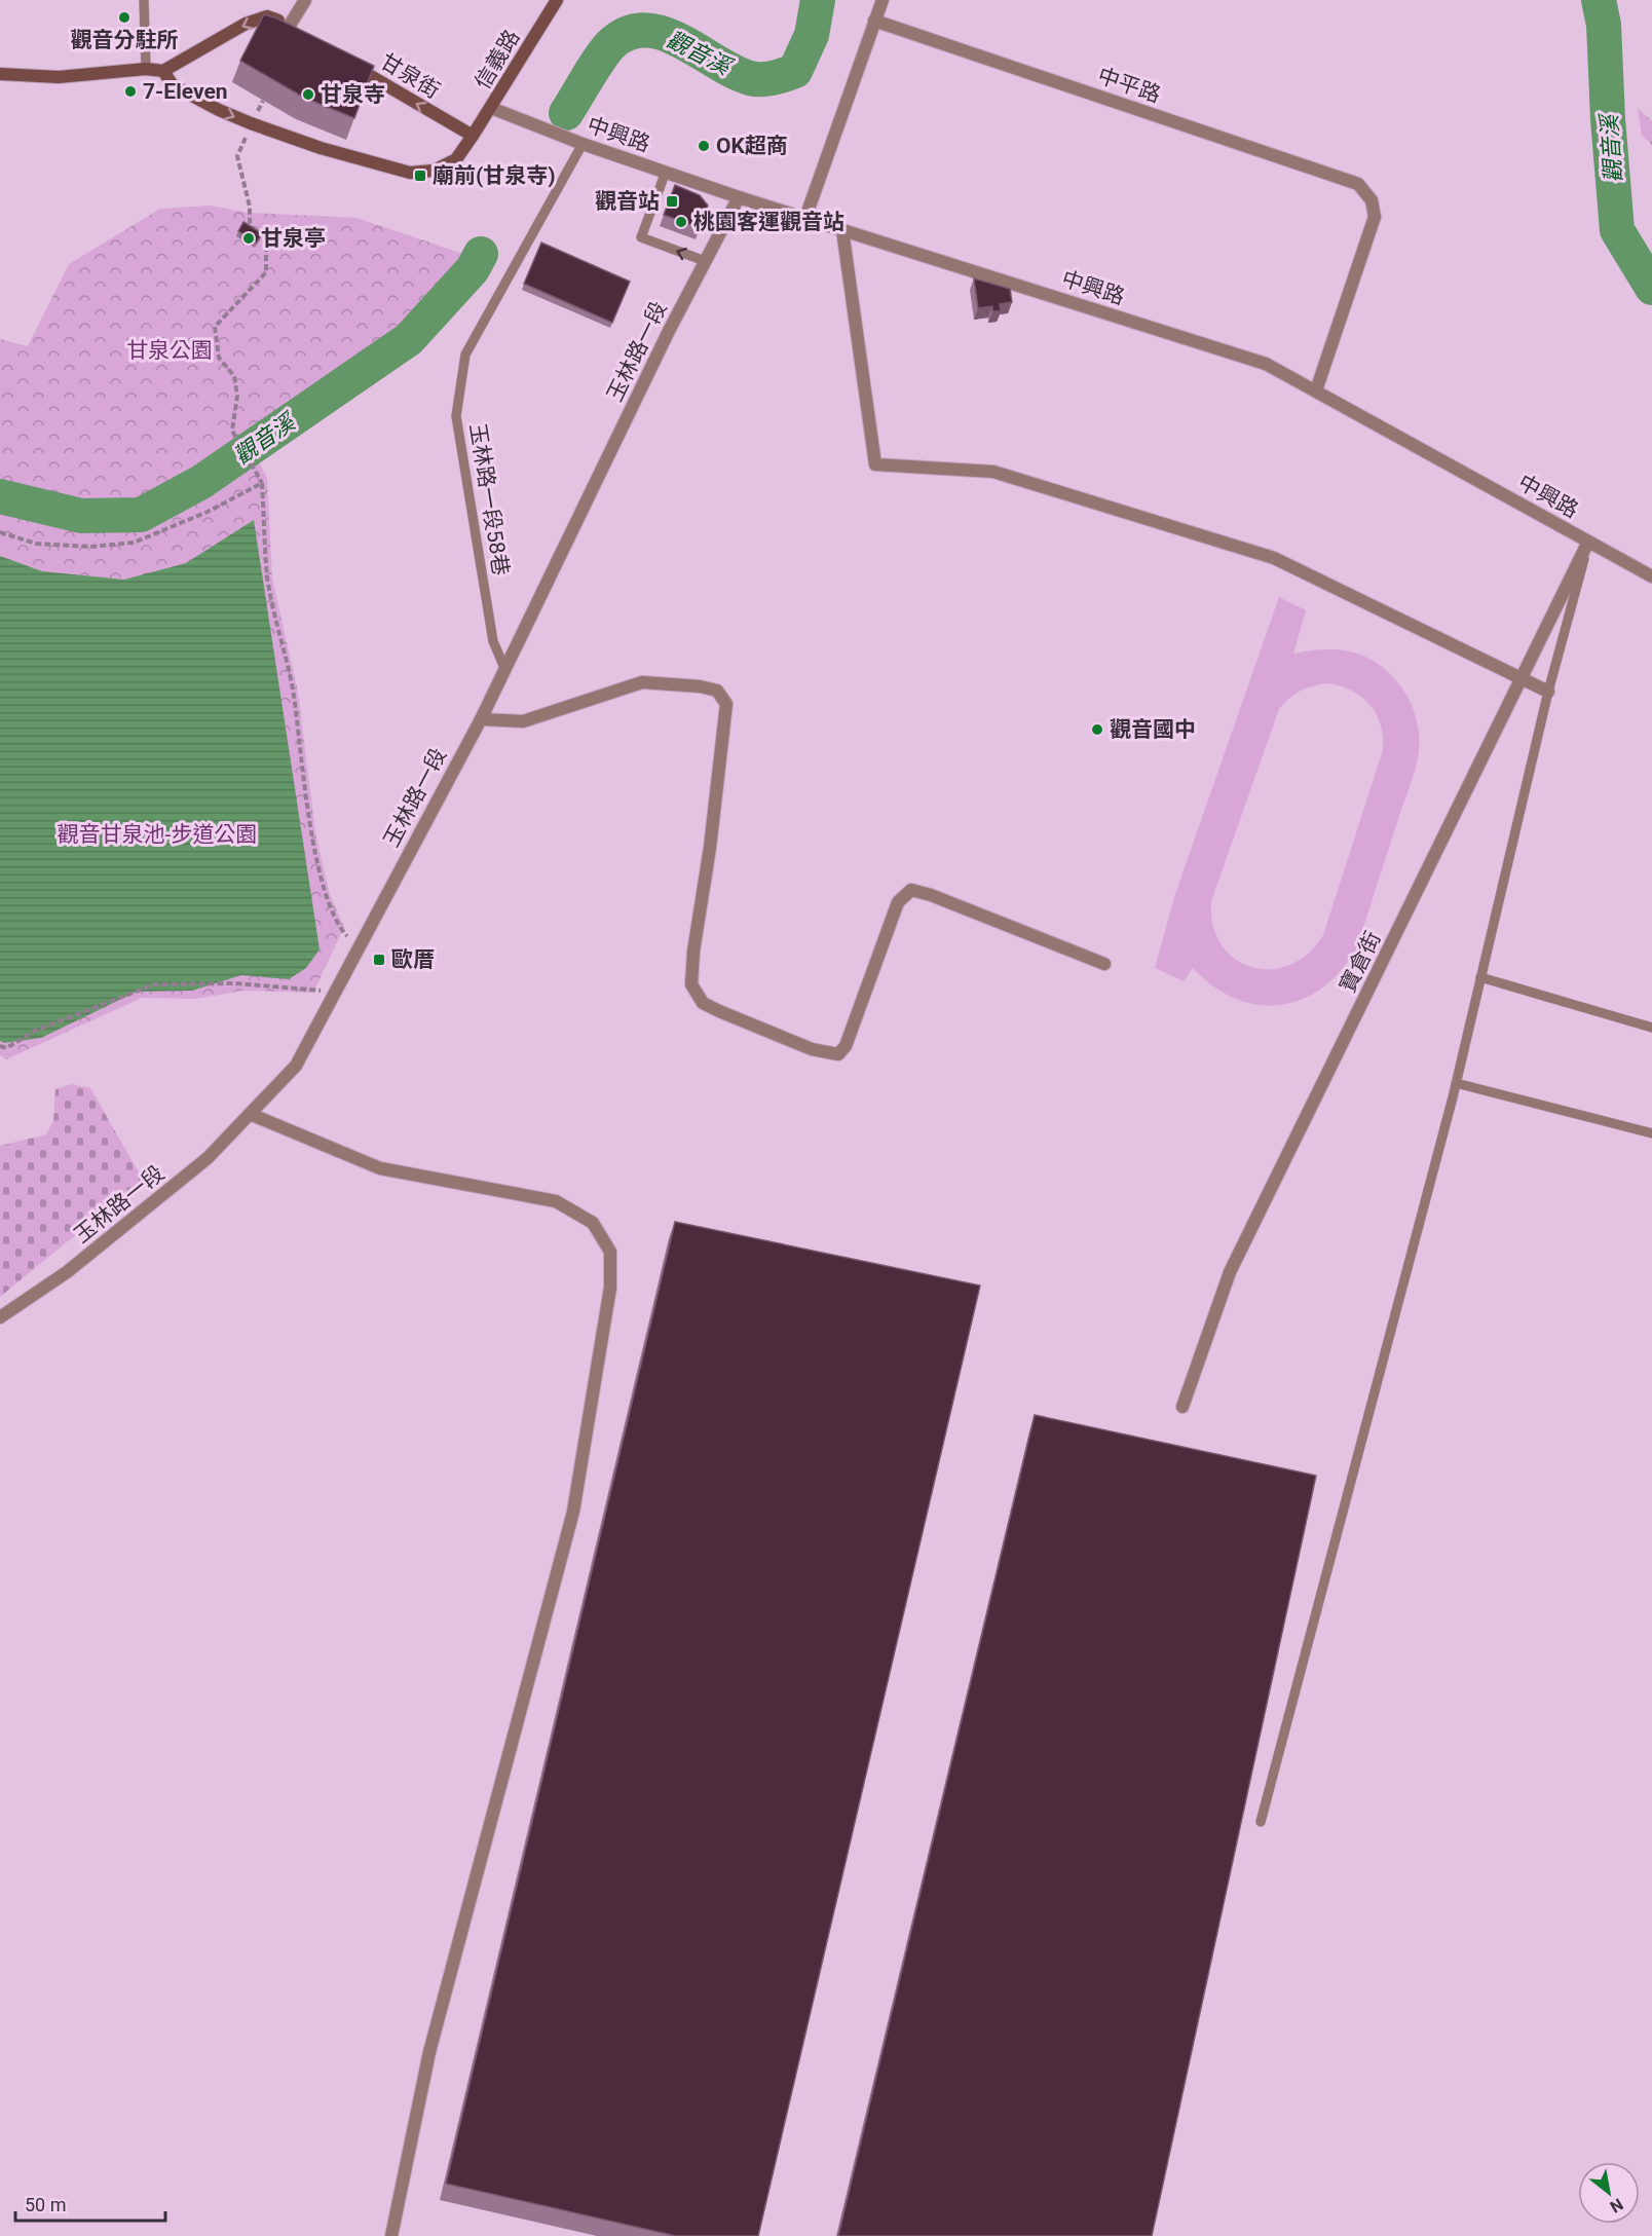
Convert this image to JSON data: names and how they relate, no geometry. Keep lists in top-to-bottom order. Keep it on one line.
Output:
{"streets":{"main road":["信義路","甘泉街"],"street":["中平路","中興路","玉林路一段","寶倉街"],"lane":["玉林路一段58巷"]},"crossings":[["信義路","中興路"],["中平路","中興路"],["中興路","玉林路一段"],["中興路","玉林路一段58巷"],["中興路","寶倉街"],["玉林路一段","玉林路一段58巷"]],"one_way":["甘泉街"],"water":["觀音溪"],"parks":["甘泉公園","觀音甘泉池-步道公園"],"places":{"other":["觀音分駐所","7-Eleven","甘泉寺","OK超商","桃園客運觀音站","甘泉亭","觀音國中"],"transit":["廟前(甘泉寺)","觀音站","歐厝"]},"scale_bar":"50 m","north":"bottom right"}
